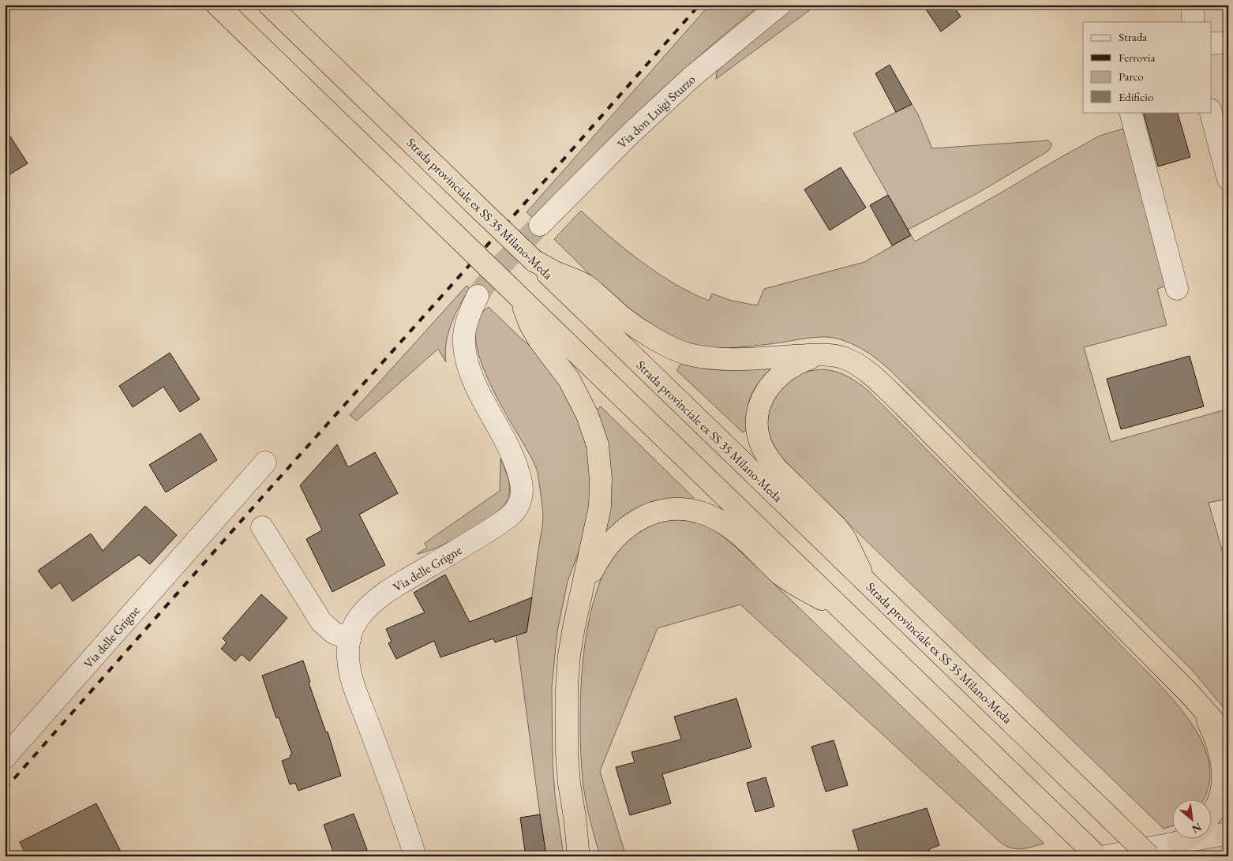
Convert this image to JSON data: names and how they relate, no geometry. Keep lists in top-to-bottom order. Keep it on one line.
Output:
{"streets":{"highway":["Strada provinciale ex SS 35 Milano-Meda"],"street":["Via don Luigi Sturzo","Via delle Grigne"]},"legend":["Strada","Ferrovia","Parco","Edificio"],"north":"bottom right"}
